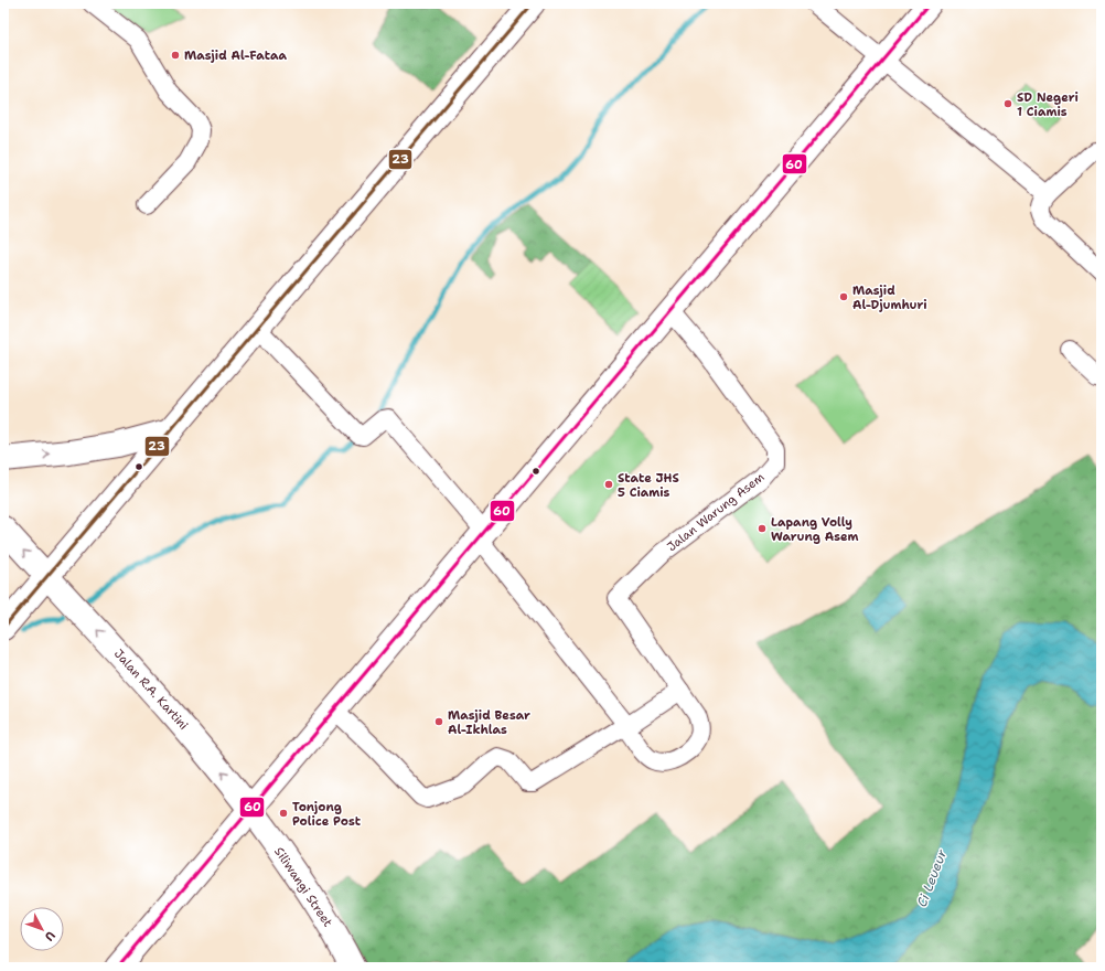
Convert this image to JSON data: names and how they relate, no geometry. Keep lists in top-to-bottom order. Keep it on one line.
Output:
{"streets":{"main road":["Jalan R.A. Kartini","Siliwangi Street"],"street":["Jalan Warung Asem"]},"crossings":[["Jalan R.A. Kartini","Siliwangi Street"]],"one_way":["Jalan R.A. Kartini"],"water":["Ci Leueur"],"places":["Masjid Al-Fataa","SD Negeri 1 Ciamis","Masjid Al-Djumhuri","State JHS 5 Ciamis","Lapang Volly Warung Asem","Masjid Besar Al-Ikhlas","Tonjong Police Post"],"lines":["transit line 23","transit line 60"],"north":"bottom right"}
